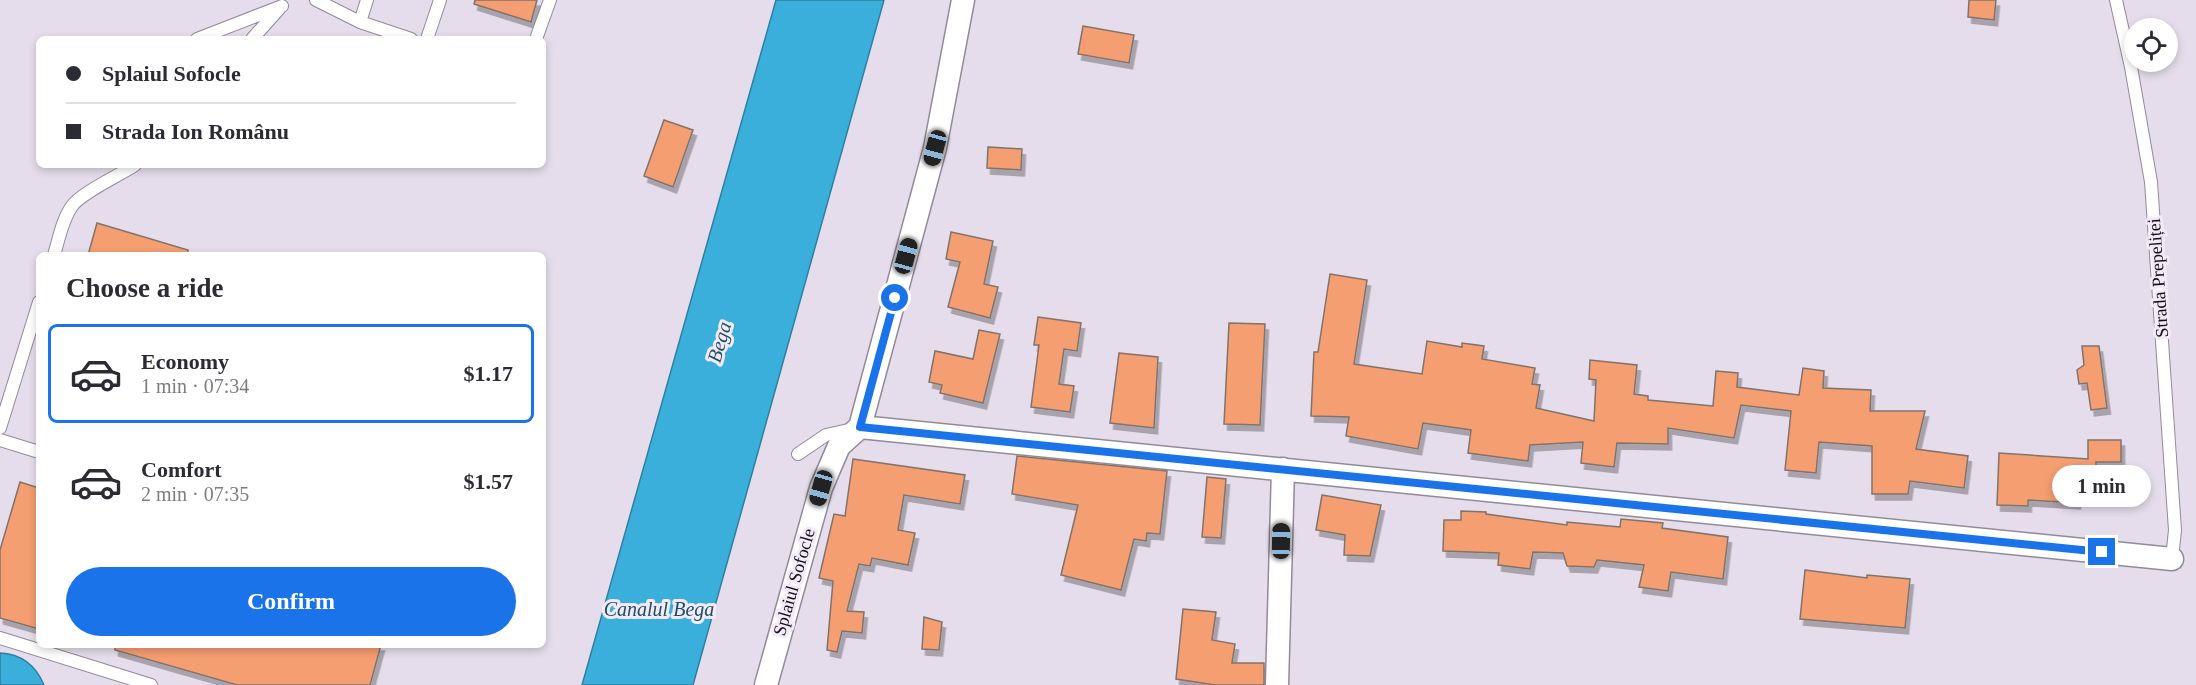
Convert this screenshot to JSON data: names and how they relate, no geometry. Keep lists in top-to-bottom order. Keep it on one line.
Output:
{"streets":{"street":["Splaiul Sofocle"],"lane":["Strada Prepeliței"]},"water":["Bega","Canalul Bega"],"page":{"banner":["Splaiul Sofocle","Strada Ion Românu"],"heading":"Choose a ride","list":[{"name":"Economy","note":"1 min · 07:34","value":"$1.17"},{"name":"Comfort","note":"2 min · 07:35","value":"$1.57"}],"bubble":"1 min","buttons":"Confirm"}}
